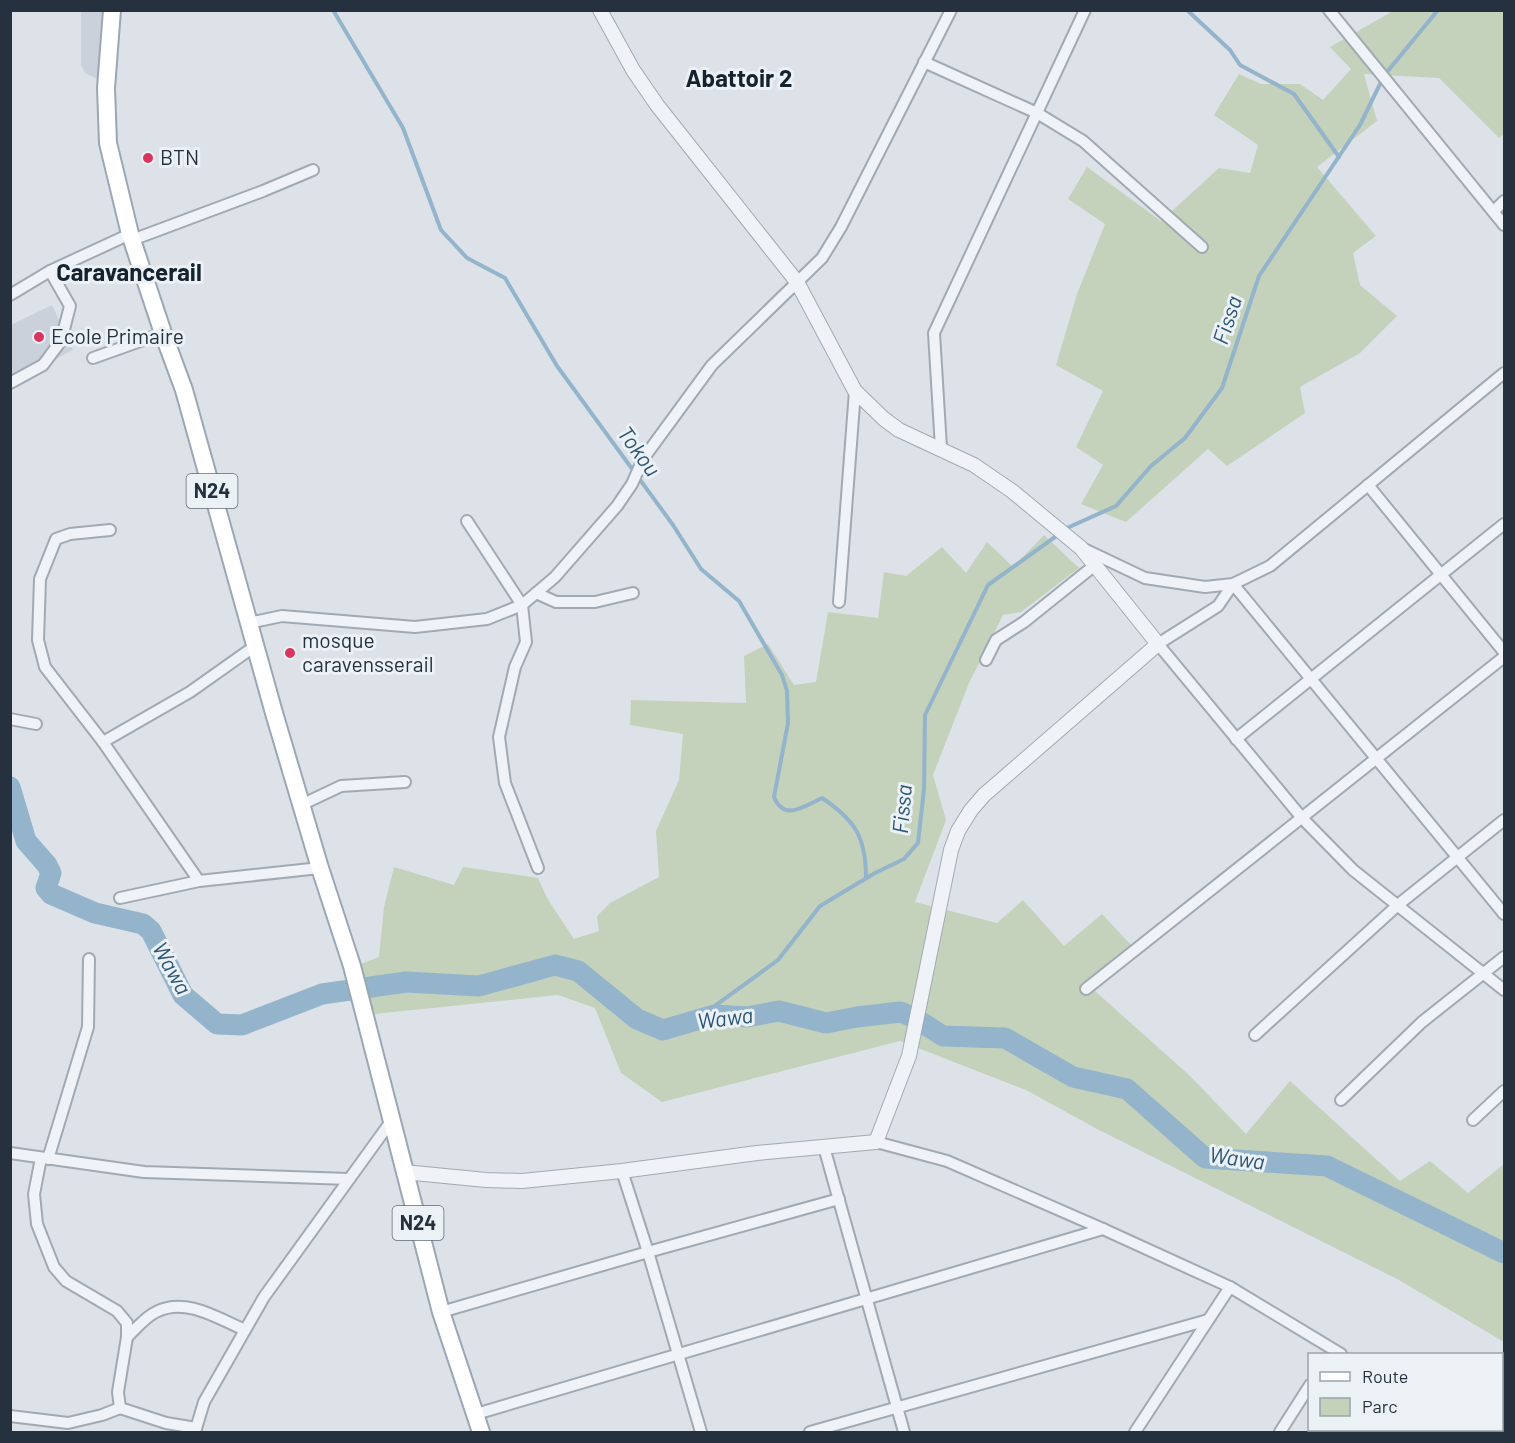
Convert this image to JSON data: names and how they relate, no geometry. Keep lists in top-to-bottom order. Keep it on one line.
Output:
{"streets":{"main road":["N24"]},"districts":["Abattoir 2","Caravancerail"],"water":["Fissa","Tokou","Wawa"],"places":["BTN","Ecole Primaire","mosque caravensserail"],"legend":["Route","Parc"]}
